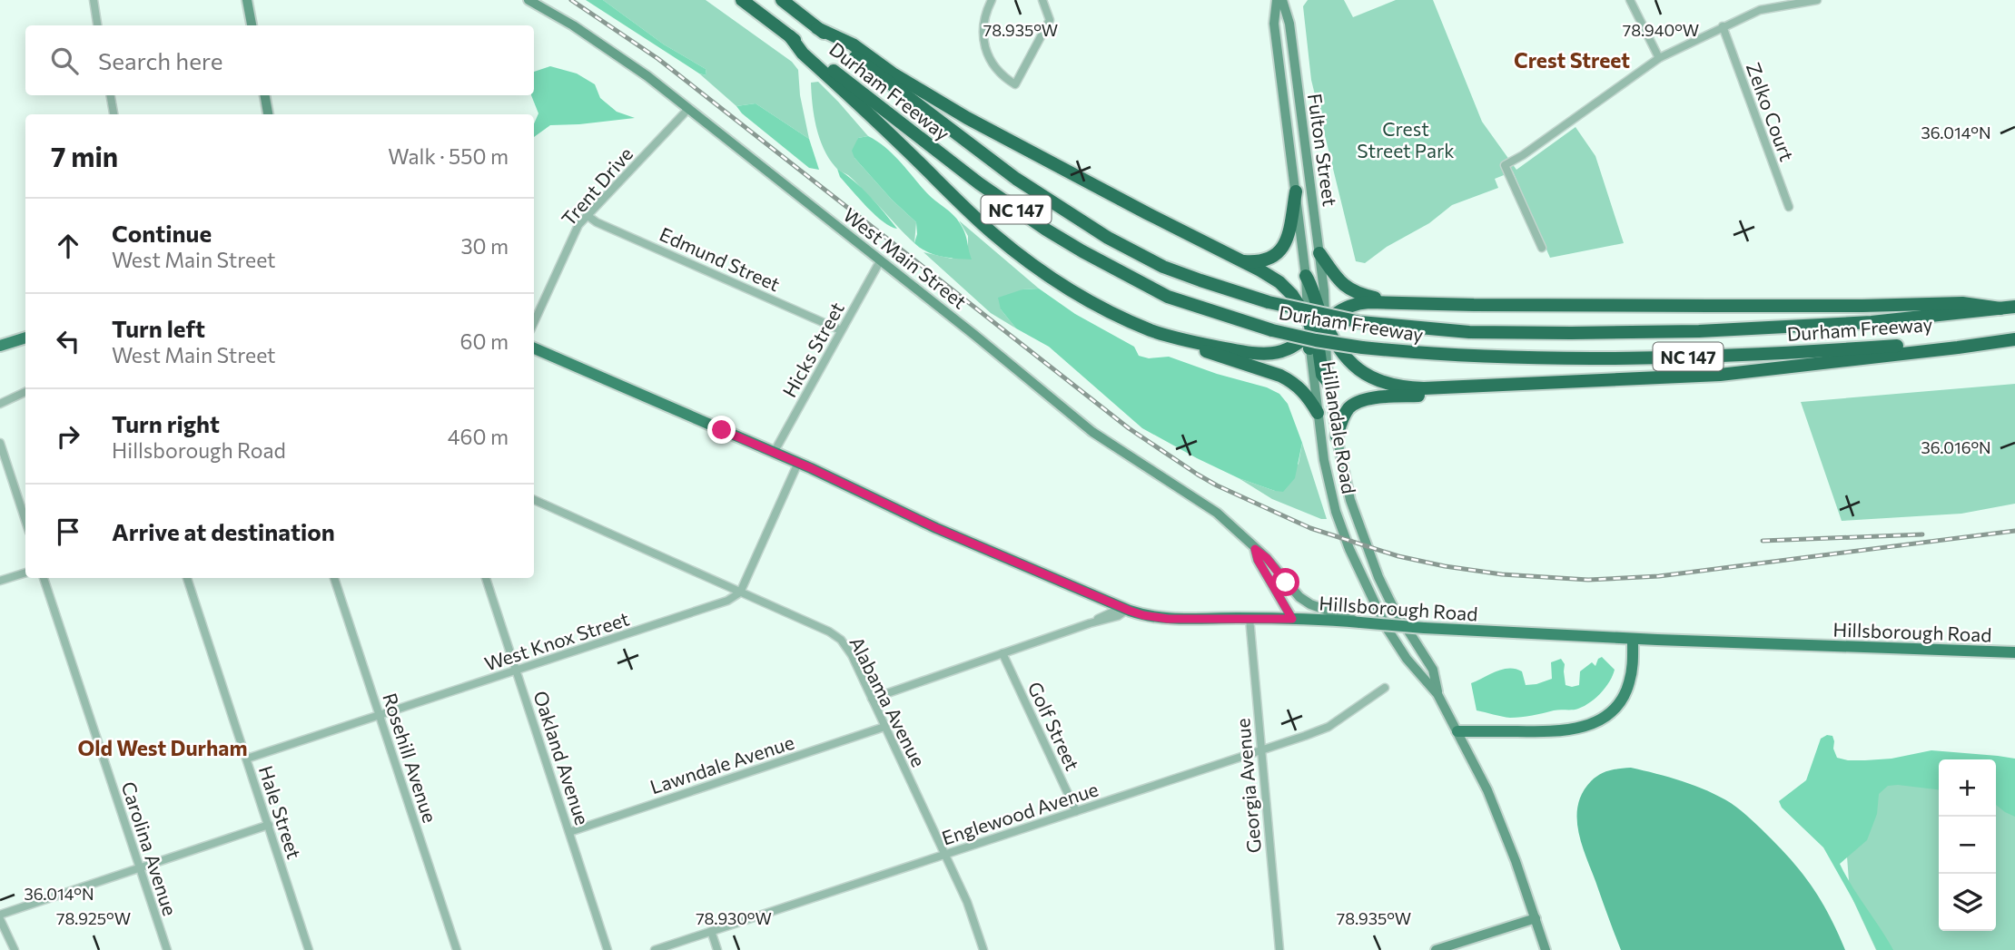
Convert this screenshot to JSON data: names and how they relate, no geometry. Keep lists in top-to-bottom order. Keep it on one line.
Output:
{"streets":{"highway":["Durham Freeway","NC 147"],"main road":["Fulton Street","West Main Street","Hillandale Road","Hillsborough Road"],"street":["Zelko Court","Trent Drive","Edmund Street","Hicks Street","West Knox Street","Alabama Avenue","Golf Street","Rosehill Avenue","Oakland Avenue","Lawndale Avenue","Georgia Avenue","Hale Street","Englewood Avenue","Carolina Avenue"]},"crossings":[["Fulton Street","Hillandale Road"],["Trent Drive","West Main Street"],["Trent Drive","Edmund Street"],["West Main Street","Hicks Street"],["West Main Street","Hillsborough Road"],["Edmund Street","Hicks Street"],["Hicks Street","Hillsborough Road"],["Hillsborough Road","Georgia Avenue"],["West Knox Street","Alabama Avenue"],["West Knox Street","Rosehill Avenue"],["West Knox Street","Oakland Avenue"],["West Knox Street","Hale Street"],["Alabama Avenue","Lawndale Avenue"],["Alabama Avenue","Englewood Avenue"],["Golf Street","Englewood Avenue"],["Oakland Avenue","Lawndale Avenue"],["Georgia Avenue","Englewood Avenue"]],"districts":["Crest Street","Old West Durham"],"parks":["Crest Street Park"],"page":{"search":"Search here","heading":["7 min","Walk · 550 m"],"list":[["Continue","West Main Street","30 m"],["Turn left","West Main Street","60 m"],["Turn right","Hillsborough Road","460 m"],"Arrive at destination"],"map_buttons":["+","−"]},"coordinates":["78.935°W","78.940°W","36.014°N","36.016°N","78.925°W","78.930°W"]}
